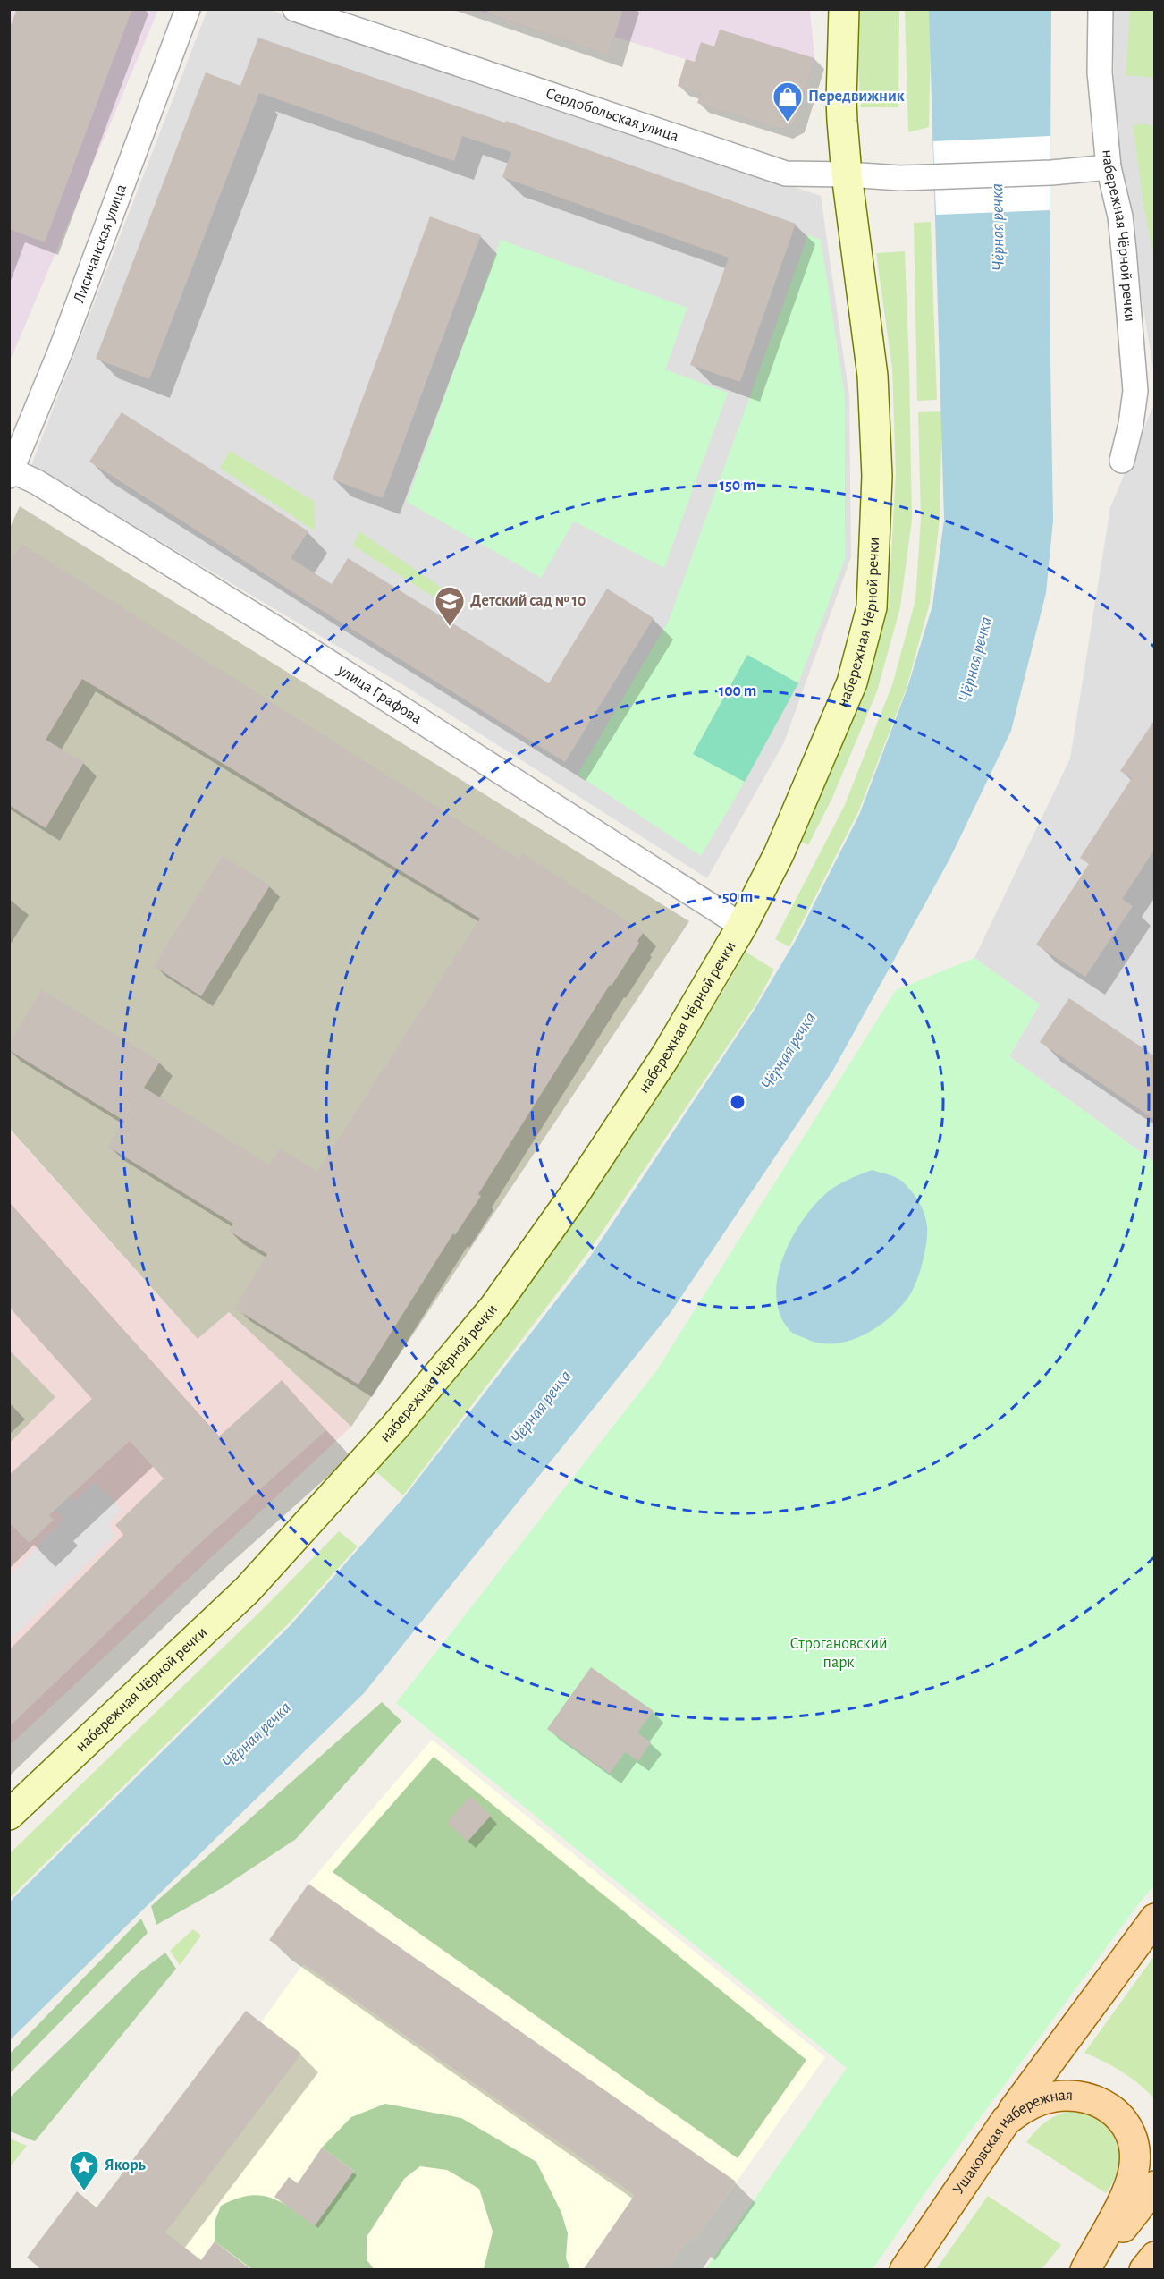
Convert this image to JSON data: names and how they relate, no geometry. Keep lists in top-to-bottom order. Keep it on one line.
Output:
{"streets":{"main road":["Ушаковская набережная"],"street":["Сердобольская улица","набережная Чёрной речки","Лисичанская улица","улица Графова"]},"crossings":[["Сердобольская улица","набережная Чёрной речки"],["набережная Чёрной речки","улица Графова"],["Лисичанская улица","улица Графова"]],"water":["Чёрная речка"],"parks":["Строгановский парк"],"places":{"shop":["Передвижник"],"school or university":["Детский сад № 10"],"place":["Якорь"]},"rings":["150 m","100 m","50 m"]}
